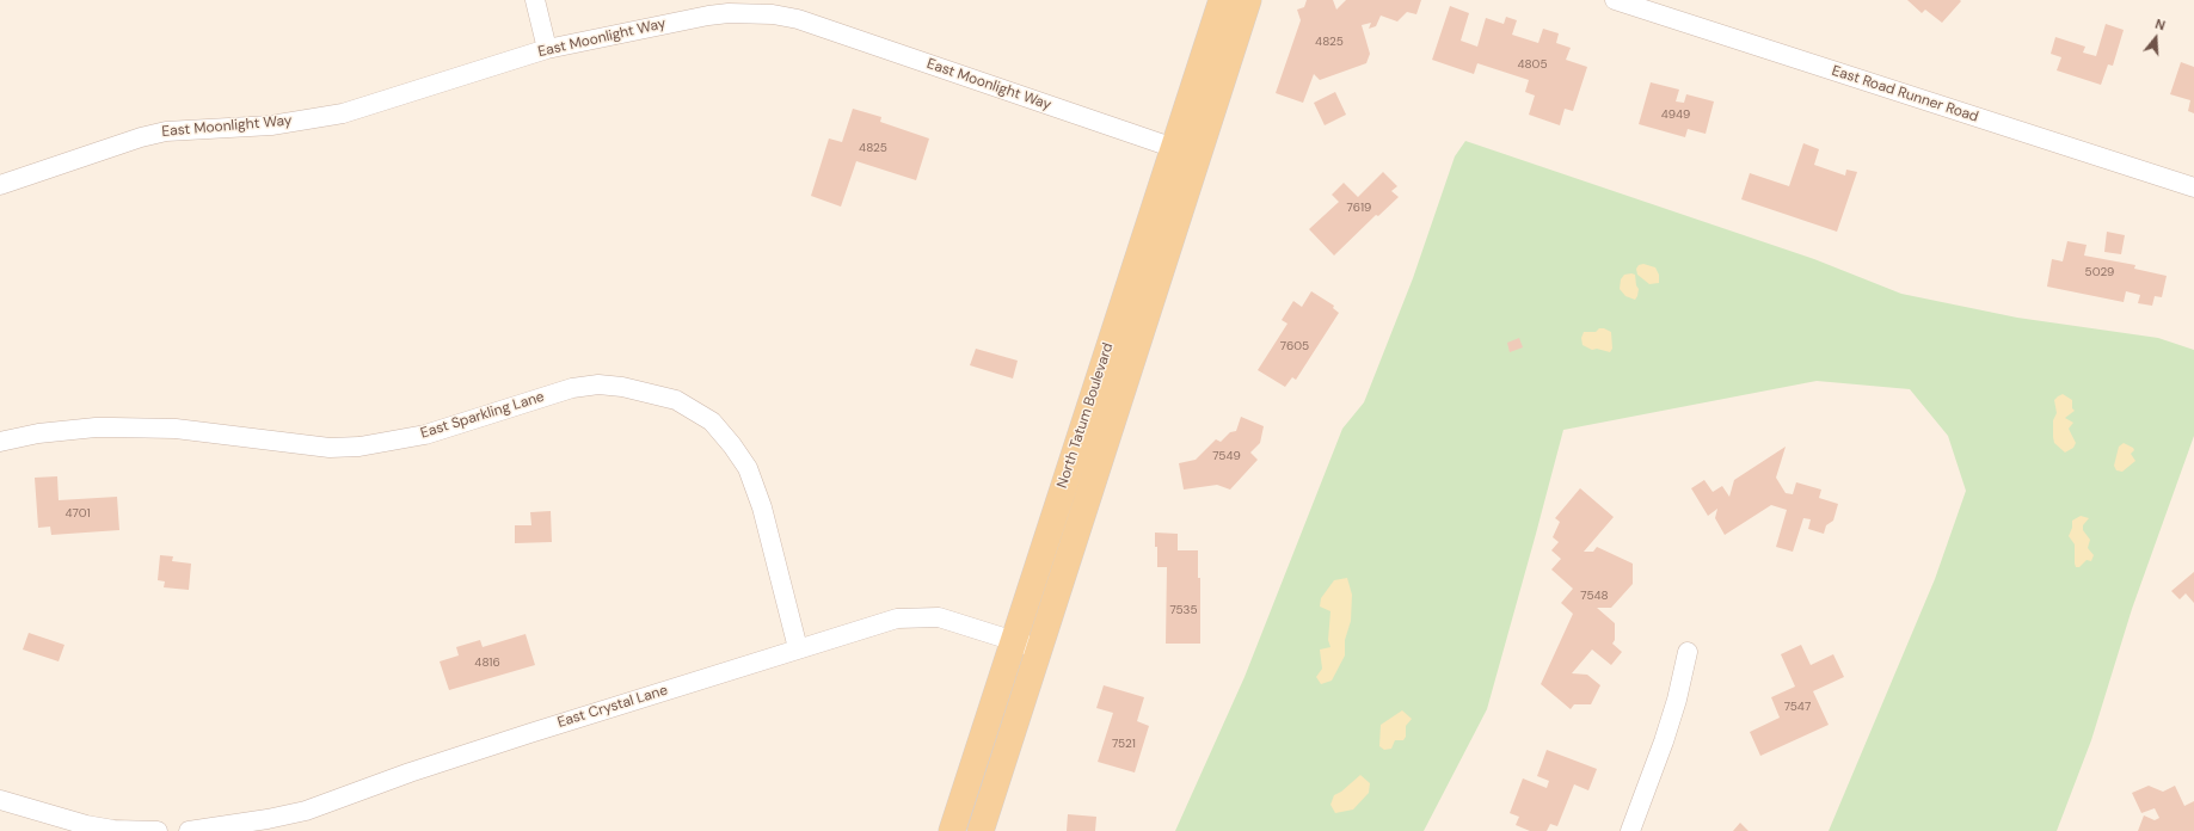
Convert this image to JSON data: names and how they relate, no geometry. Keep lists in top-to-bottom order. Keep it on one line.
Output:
{"streets":{"main road":["North Tatum Boulevard"],"street":["East Moonlight Way","East Road Runner Road","East Sparkling Lane","East Crystal Lane"]},"crossings":[["East Moonlight Way","North Tatum Boulevard"],["East Sparkling Lane","East Crystal Lane"],["North Tatum Boulevard","East Crystal Lane"]],"house_numbers":["4825","4805","4949","4825","7619","5029","7605","7549","4701","7548","7535","4816","7547","7521"],"north":"top"}
